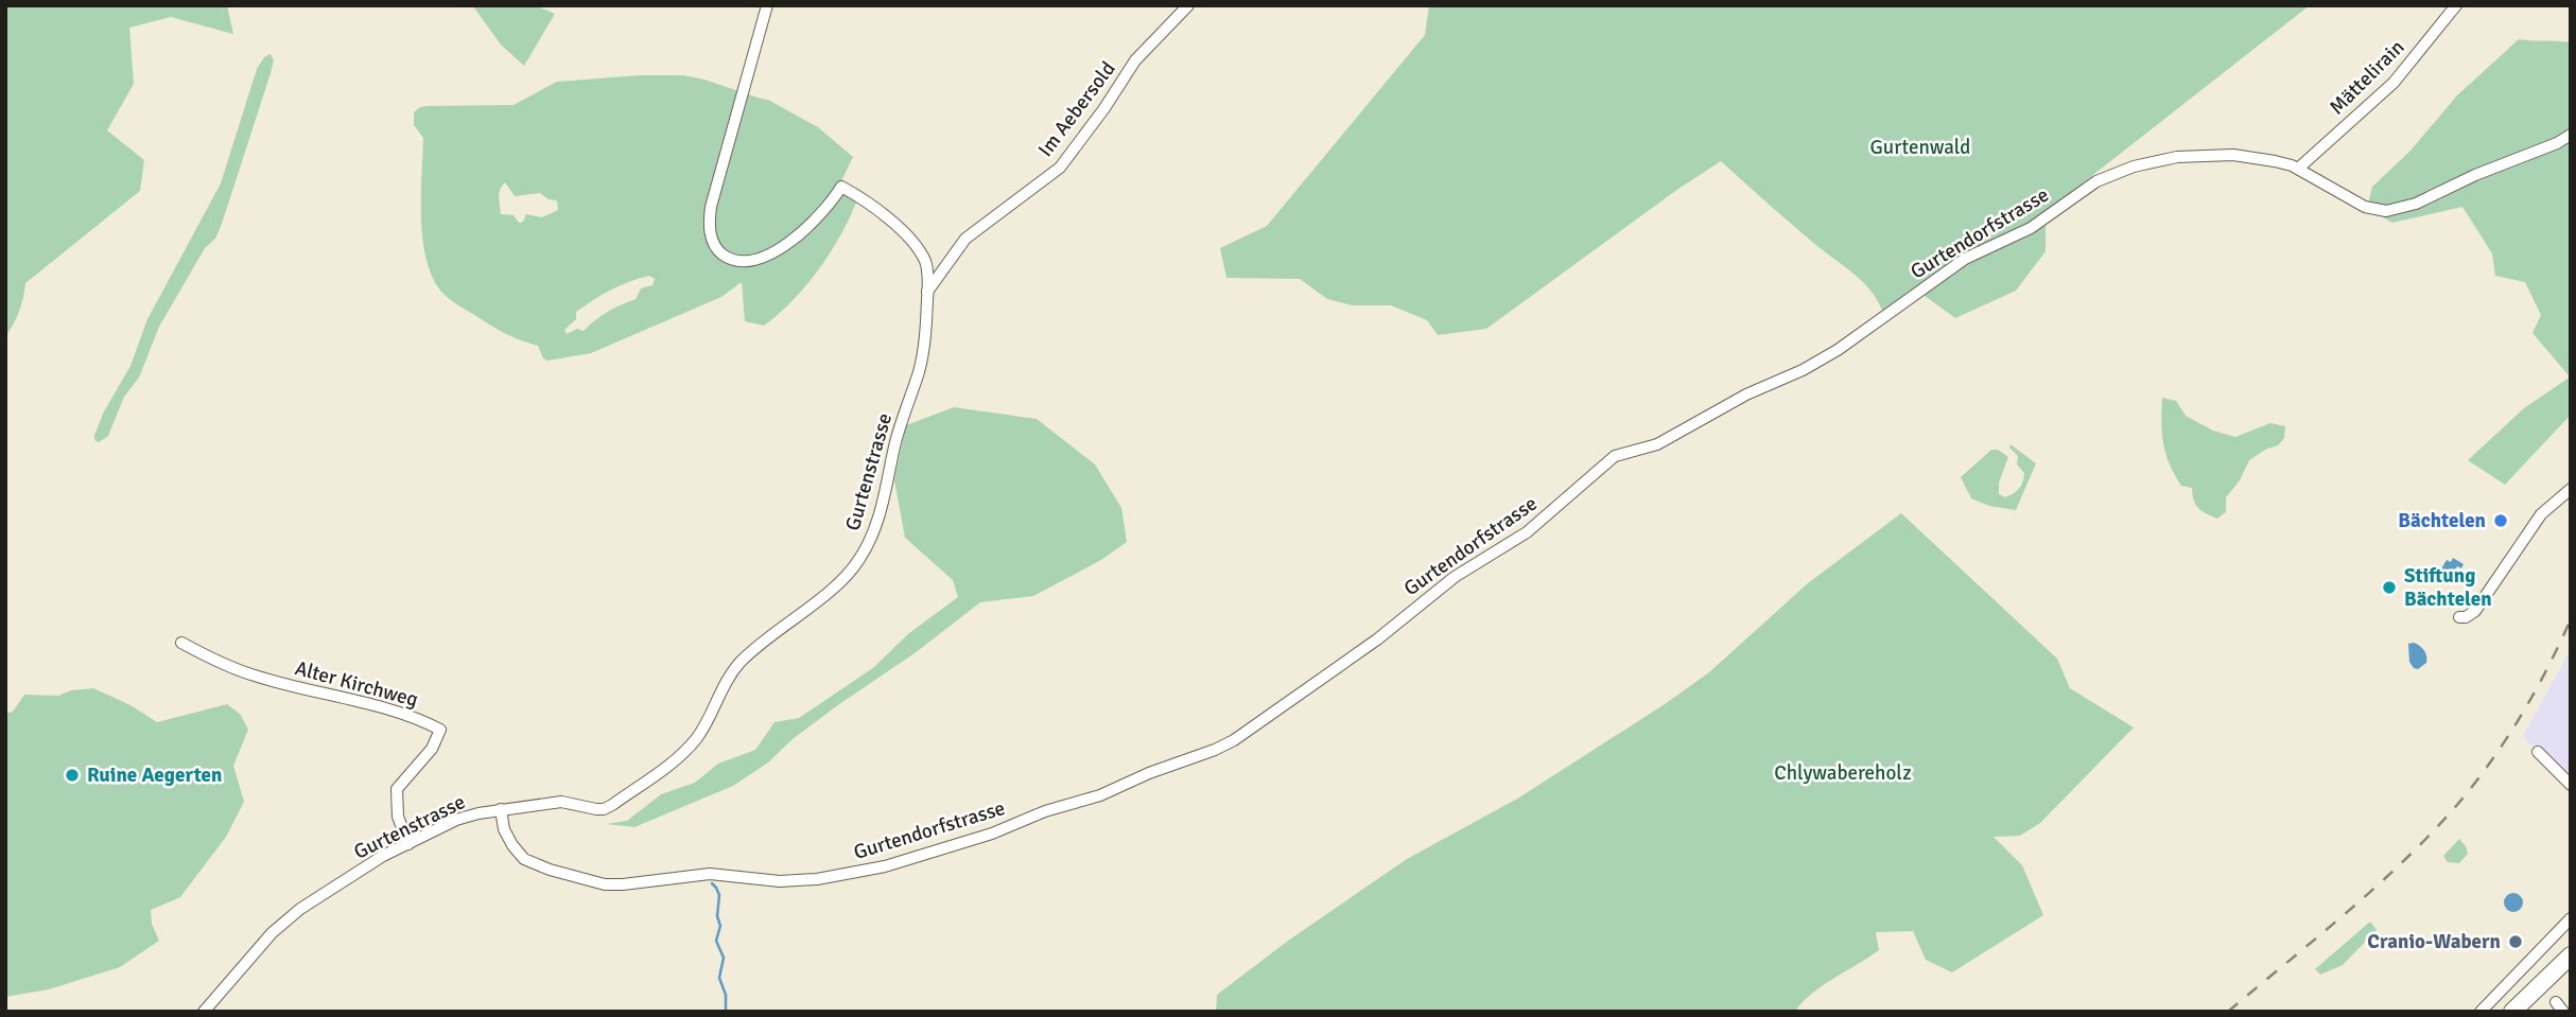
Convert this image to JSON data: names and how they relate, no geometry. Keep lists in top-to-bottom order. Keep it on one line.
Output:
{"streets":{"street":["Mättelirain","Im Aebersold","Gurtendorfstrasse","Gurtenstrasse","Alter Kirchweg"]},"crossings":[["Mättelirain","Gurtendorfstrasse"],["Im Aebersold","Gurtenstrasse"],["Gurtendorfstrasse","Gurtenstrasse"],["Gurtenstrasse","Alter Kirchweg"]],"parks":["Gurtenwald","Chlywabereholz"],"places":["Bächtelen","Stiftung Bächtelen","Ruine Aegerten","Cranio-Wabern"]}
